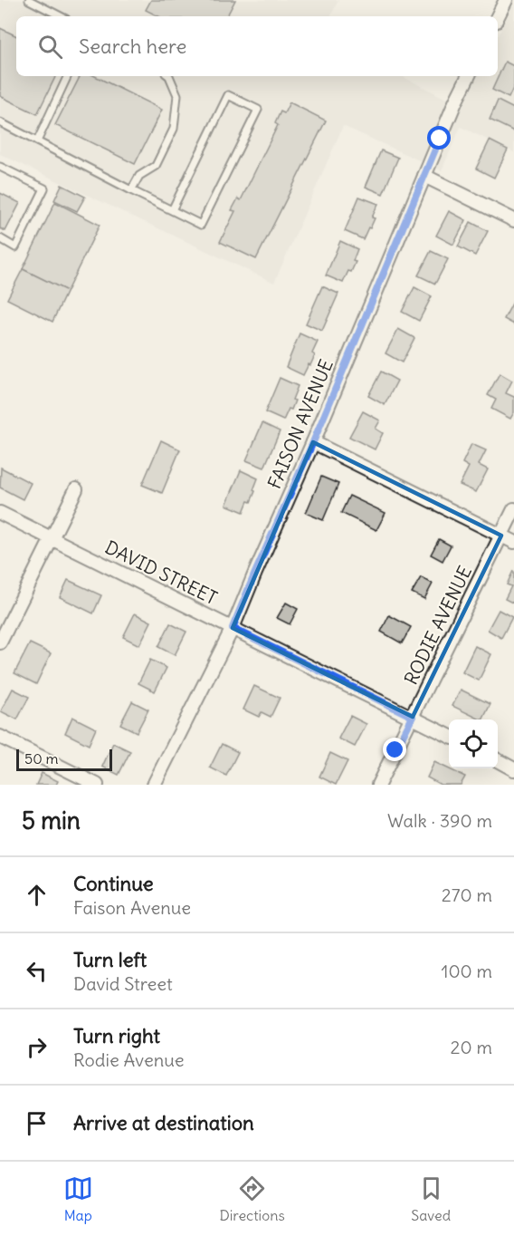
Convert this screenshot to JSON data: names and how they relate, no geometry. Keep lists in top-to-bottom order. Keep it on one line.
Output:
{"streets":{"street":["FAISON AVENUE","DAVID STREET","RODIE AVENUE"]},"crossings":[["FAISON AVENUE","DAVID STREET"],["DAVID STREET","RODIE AVENUE"]],"scale_bar":"50 m","page":{"search":"Search here","scale":"50 m","heading":["5 min","Walk · 390 m"],"list":[["Continue","Faison Avenue","270 m"],["Turn left","David Street","100 m"],["Turn right","Rodie Avenue","20 m"],"Arrive at destination"],"nav":["Map","Directions","Saved"]}}
